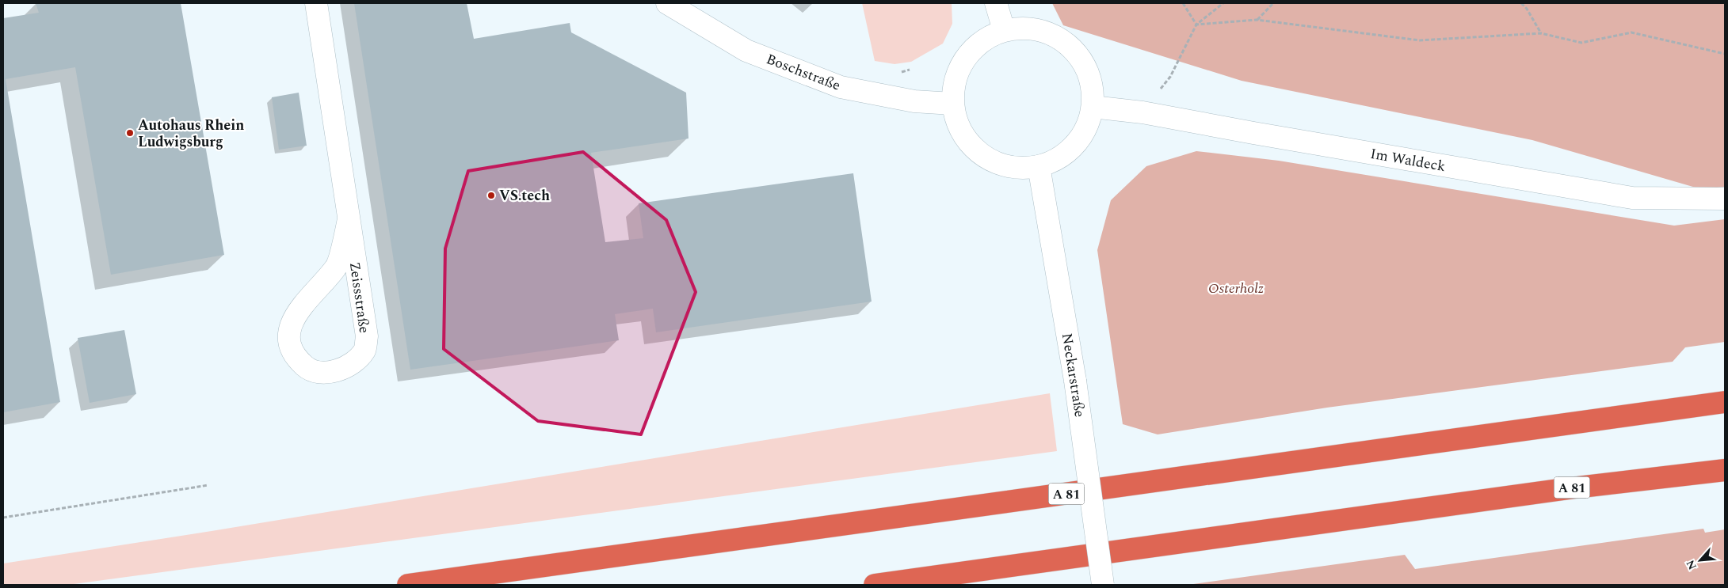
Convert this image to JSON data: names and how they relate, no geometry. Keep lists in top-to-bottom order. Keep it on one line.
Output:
{"streets":{"highway":["A 81"],"street":["Boschstraße","Im Waldeck","Zeissstraße","Neckarstraße"]},"crossings":[["Boschstraße","Im Waldeck"],["Boschstraße","Neckarstraße"],["Im Waldeck","Neckarstraße"]],"parks":["Osterholz"],"places":["Autohaus Rhein Ludwigsburg","VS.tech"],"north":"bottom left"}
